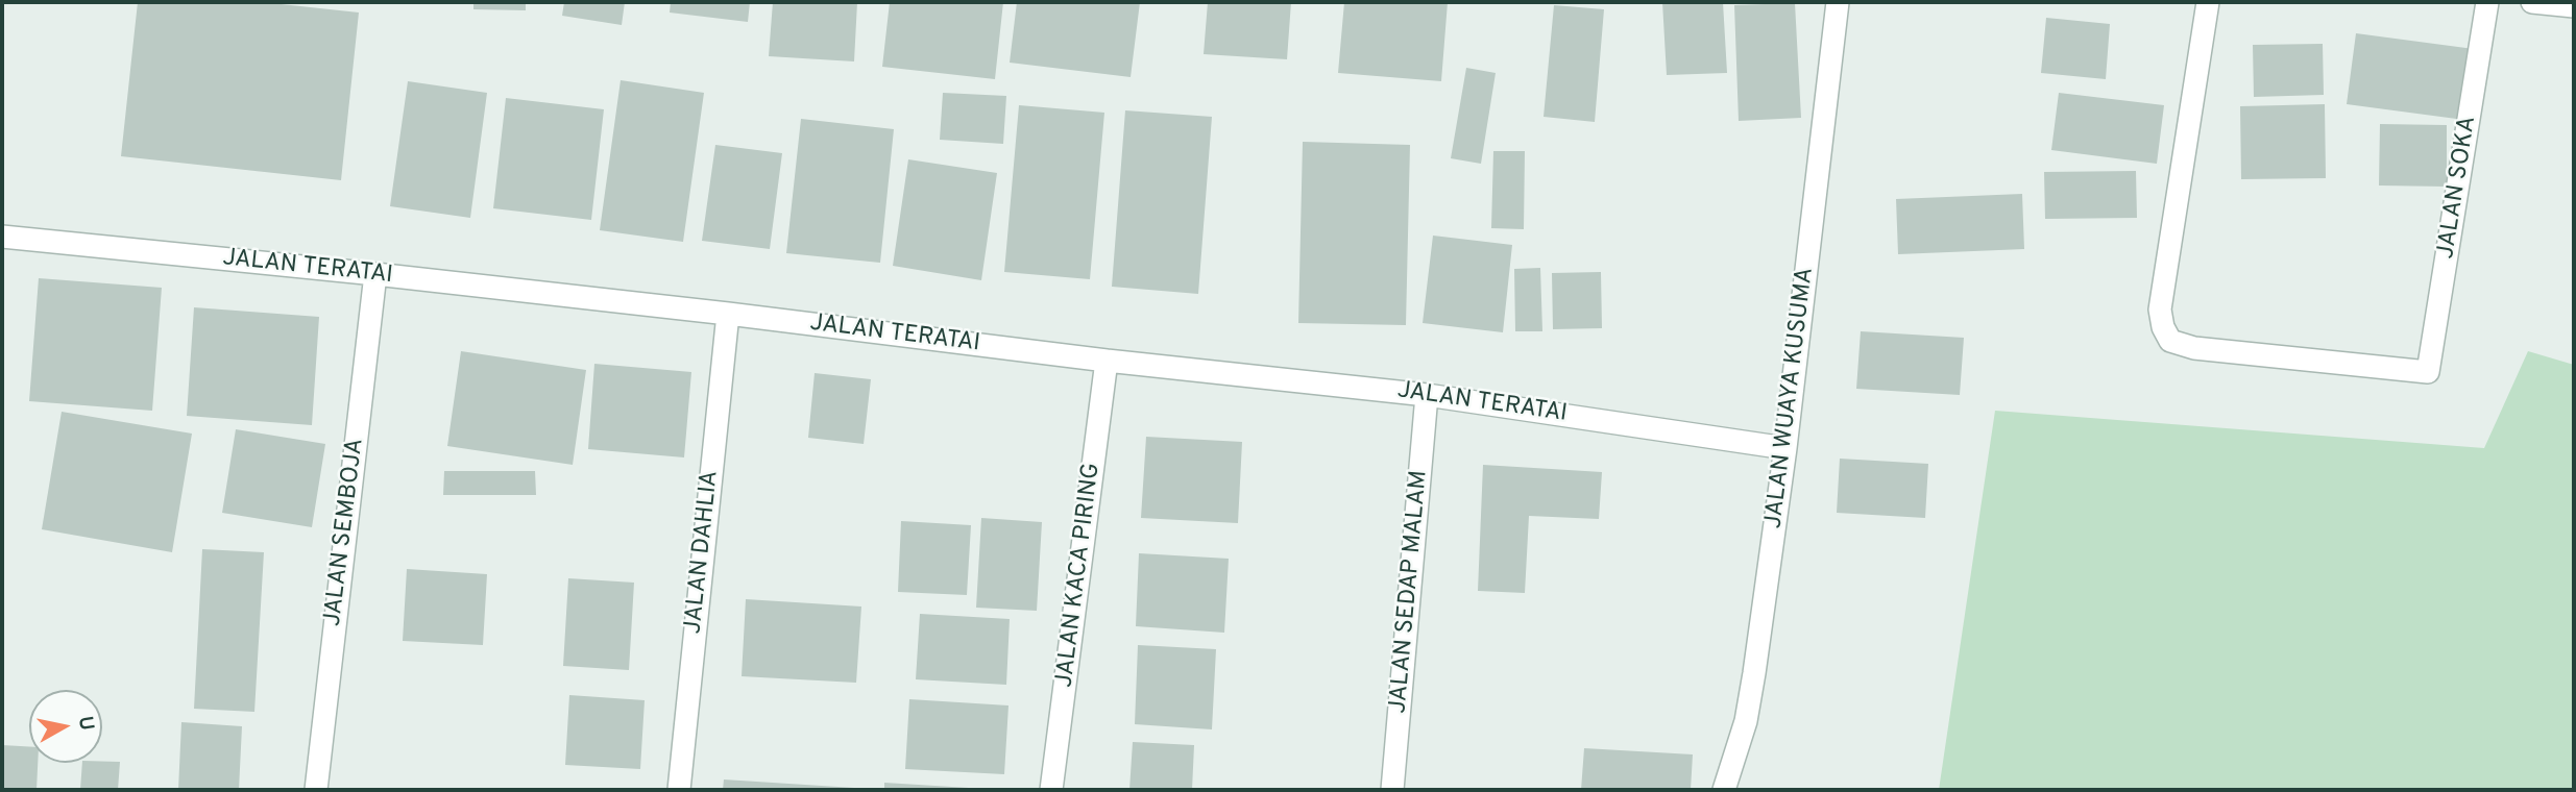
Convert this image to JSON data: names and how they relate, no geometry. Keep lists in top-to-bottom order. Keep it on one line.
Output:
{"streets":{"street":["JALAN SOKA","JALAN TERATAI","JALAN WUAYA KUSUMA","JALAN SEMBOJA","JALAN DAHLIA","JALAN KACA PIRING","JALAN SEDAP MALAM"]},"crossings":[["JALAN TERATAI","JALAN WUAYA KUSUMA"],["JALAN TERATAI","JALAN SEMBOJA"],["JALAN TERATAI","JALAN DAHLIA"],["JALAN TERATAI","JALAN KACA PIRING"],["JALAN TERATAI","JALAN SEDAP MALAM"]],"north":"right"}
